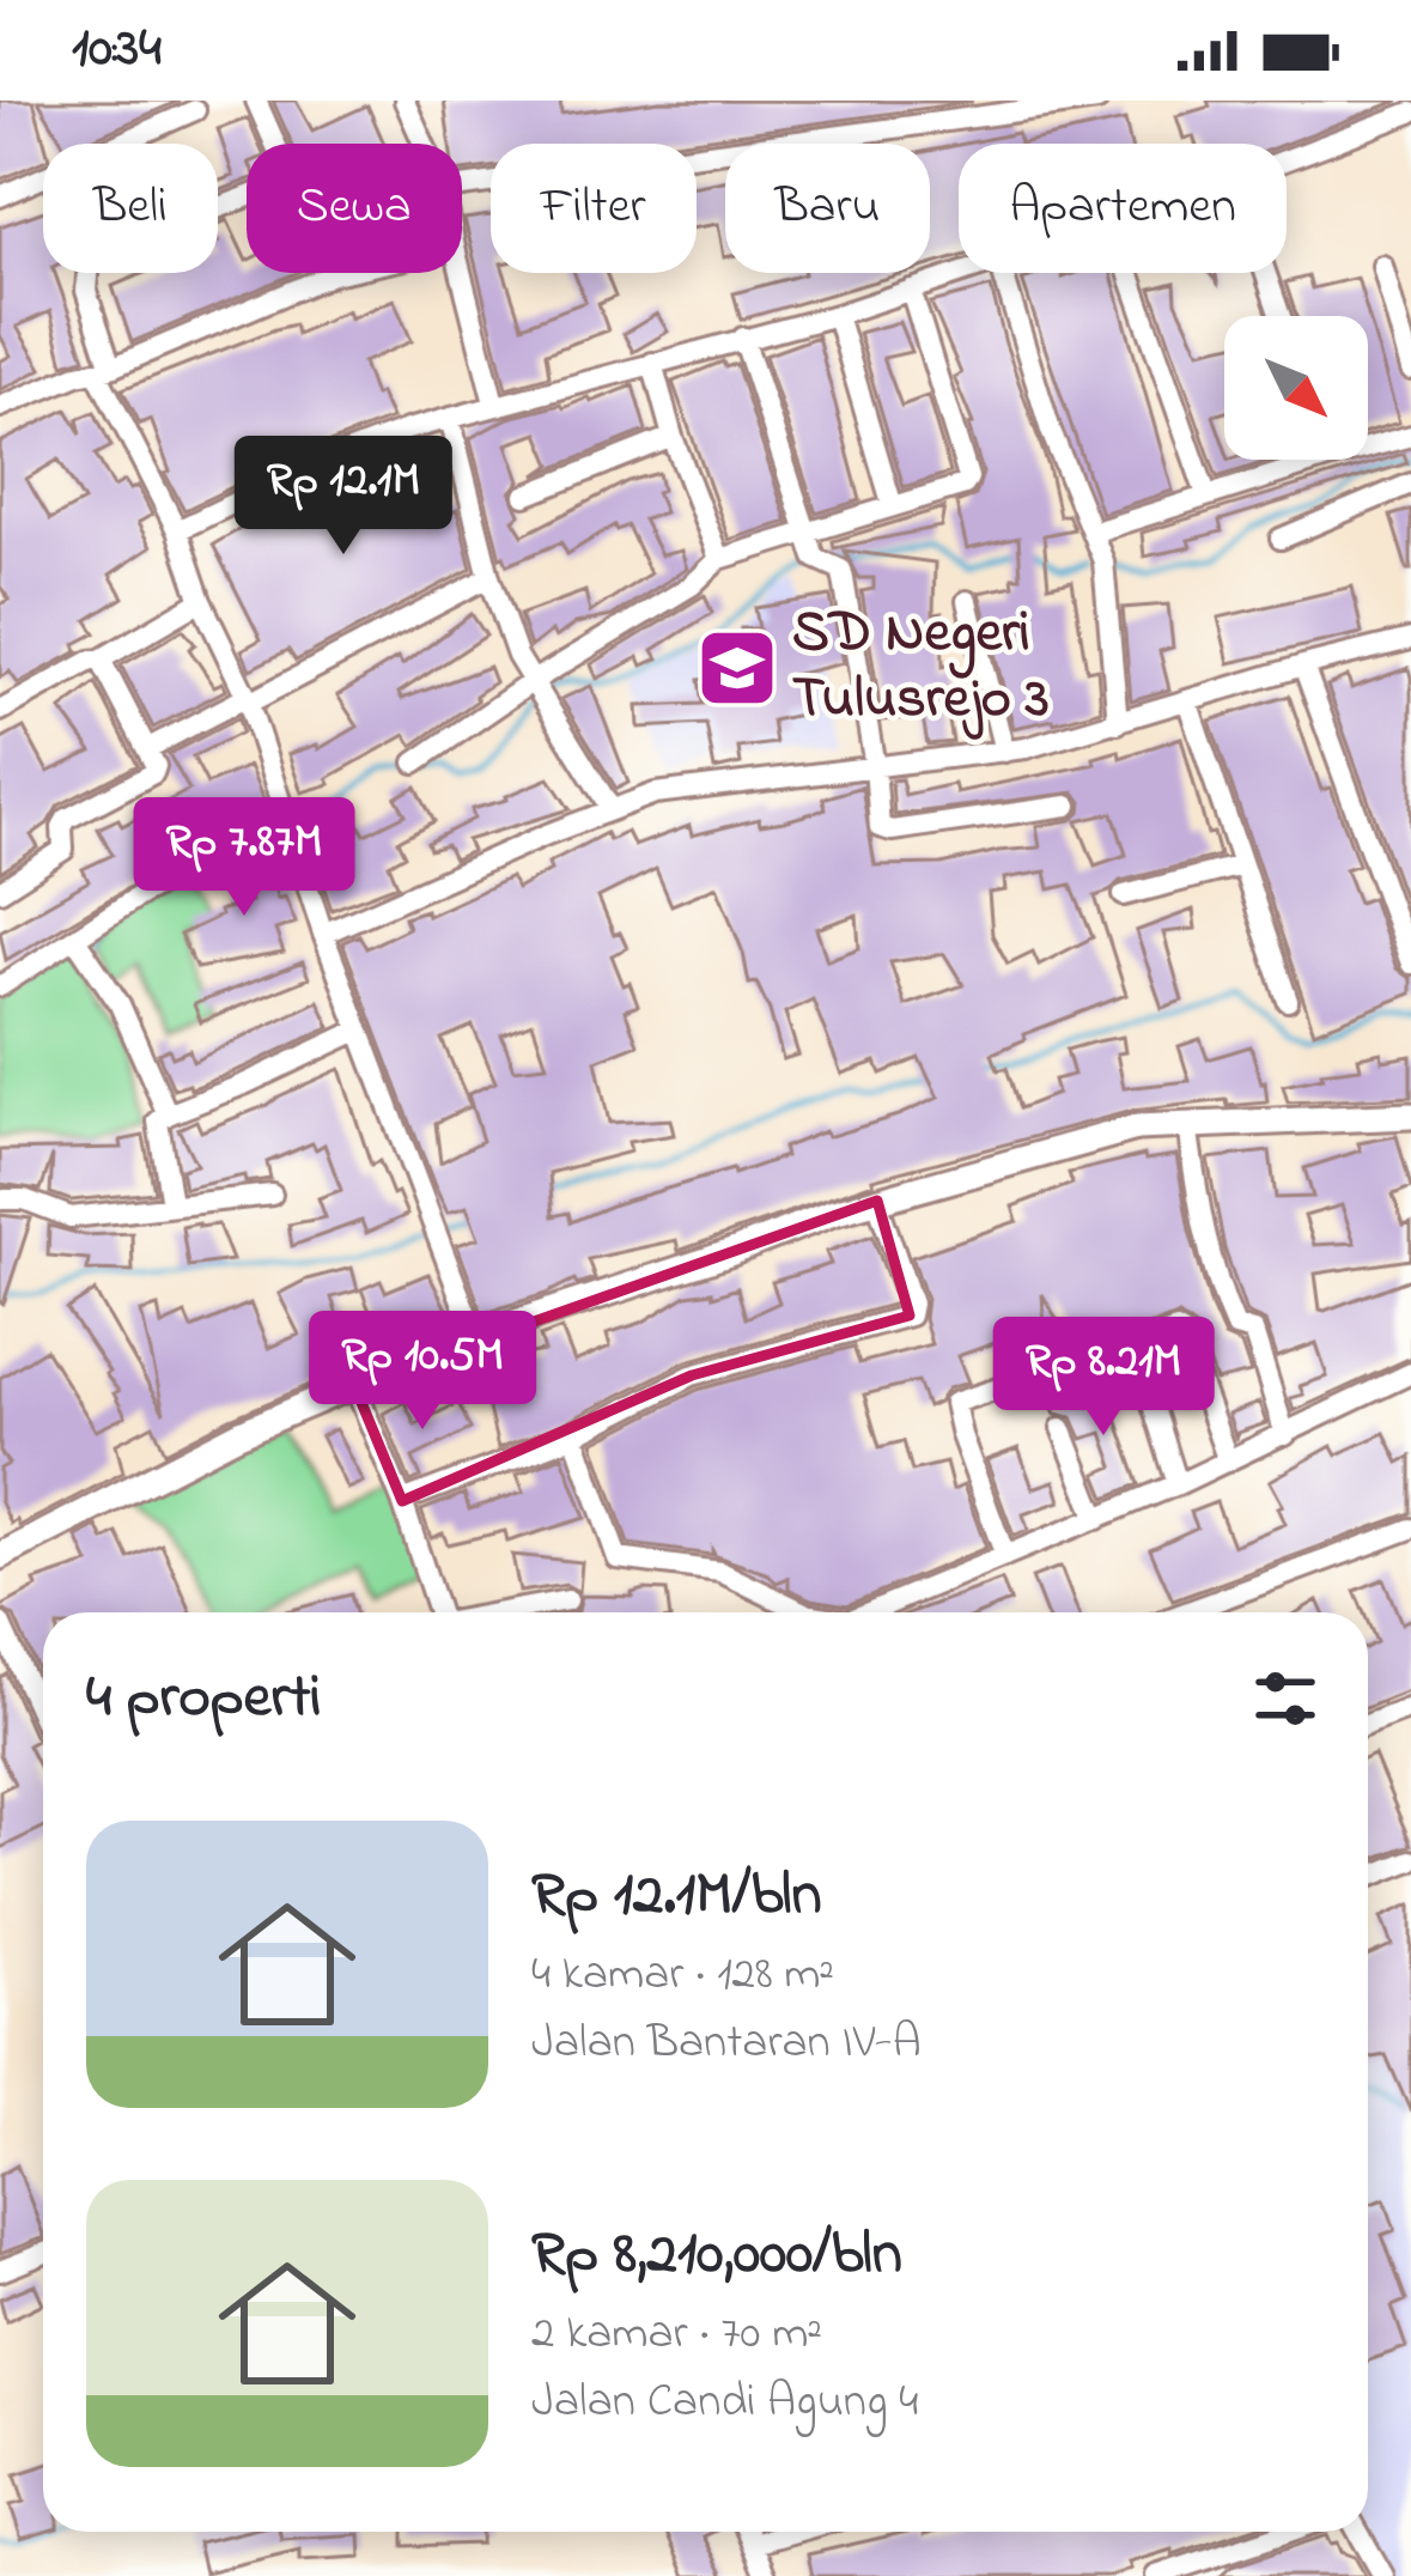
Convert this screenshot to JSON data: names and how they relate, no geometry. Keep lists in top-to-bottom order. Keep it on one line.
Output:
{"places":{"school or university":["SD Negeri Tulusrejo 3"]},"north":"bottom right","page":{"status":"10:34","chip":["Beli","Sewa","Filter","Baru","Apartemen"],"price":["Rp 12.1M","Rp 7.87M","Rp 10.5M","Rp 8.21M"],"heading":"4 properti","list":[{"name":"Rp 12.1M/bln","note":"4 kamar · 128 m² · Jalan Bantaran IV-A"},{"name":"Rp 8,210,000/bln","note":"2 kamar · 70 m² · Jalan Candi Agung 4"}]}}
